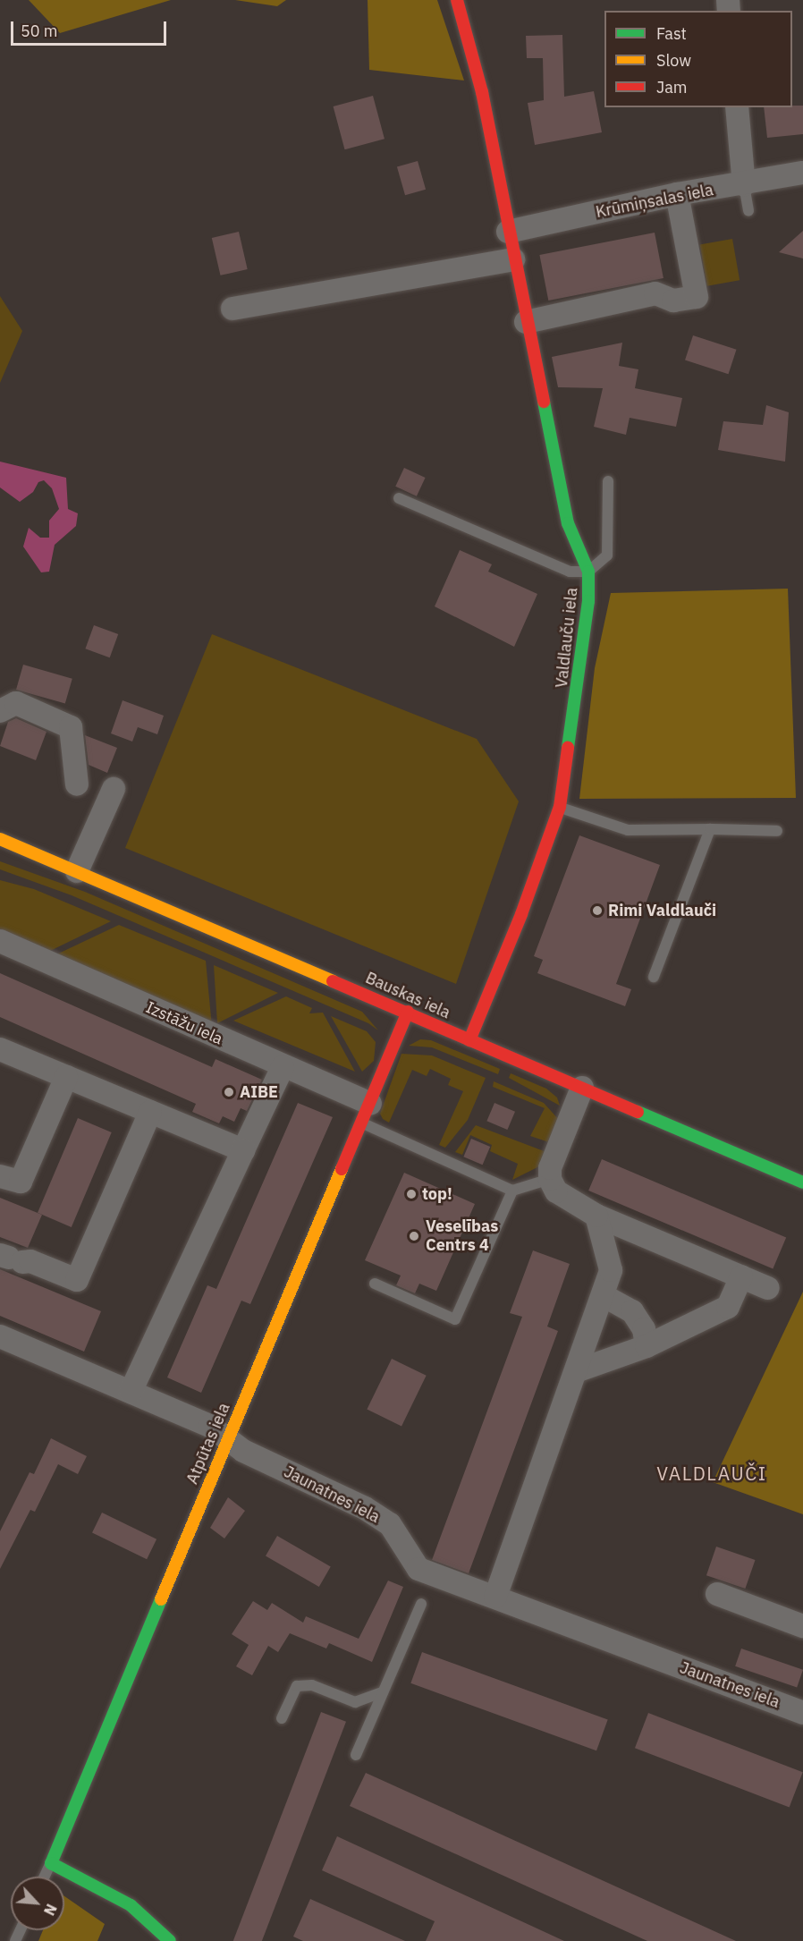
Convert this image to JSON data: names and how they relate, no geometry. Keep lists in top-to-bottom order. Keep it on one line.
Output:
{"streets":{"street":["Krūmiņsalas iela","Valdlauču iela","Bauskas iela","Izstāžu iela","Atpūtas iela","Jaunatnes iela"]},"crossings":[["Krūmiņsalas iela","Valdlauču iela"],["Valdlauču iela","Bauskas iela"],["Bauskas iela","Atpūtas iela"],["Izstāžu iela","Atpūtas iela"],["Atpūtas iela","Jaunatnes iela"]],"districts":["VALDLAUČI"],"places":["Rimi Valdlauči","AIBE","top!","Veselības Centrs 4"],"legend":["Fast","Slow","Jam"],"scale_bar":"50 m","north":"bottom right"}
